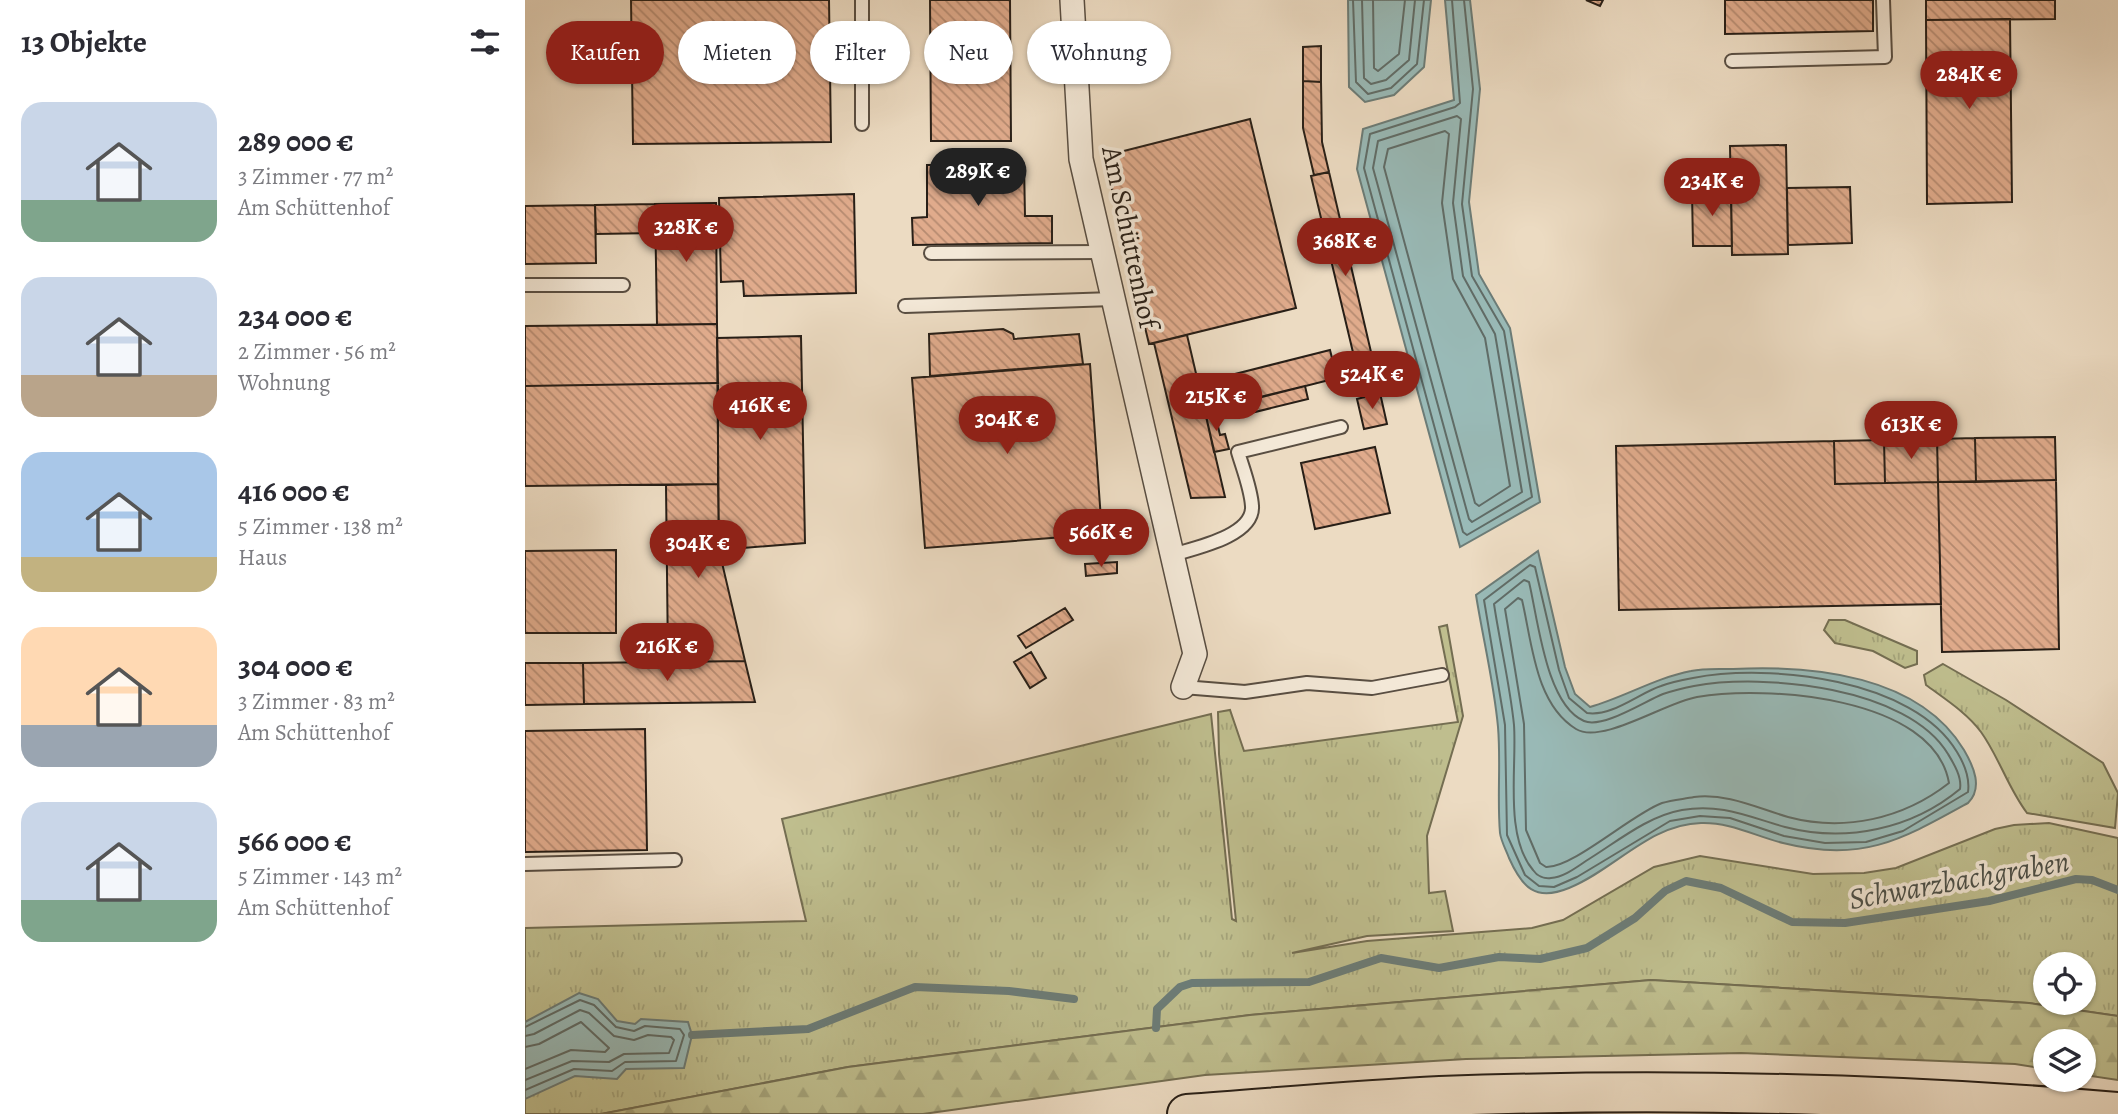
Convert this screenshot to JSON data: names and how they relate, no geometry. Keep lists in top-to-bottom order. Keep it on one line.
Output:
{"streets":{"street":["Am Schüttenhof"]},"water":["Schwarzbachgraben"],"page":{"heading":"13 Objekte","chip":["Kaufen","Mieten","Filter","Neu","Wohnung"],"price":["284K €","289K €","234K €","328K €","368K €","524K €","215K €","416K €","304K €","613K €","566K €","304K €","216K €"],"list":[{"name":"289 000 €","note":"3 Zimmer · 77 m² · Am Schüttenhof"},{"name":"234 000 €","note":"2 Zimmer · 56 m² · Wohnung"},{"name":"416 000 €","note":"5 Zimmer · 138 m² · Haus"},{"name":"304 000 €","note":"3 Zimmer · 83 m² · Am Schüttenhof"},{"name":"566 000 €","note":"5 Zimmer · 143 m² · Am Schüttenhof"}]}}
